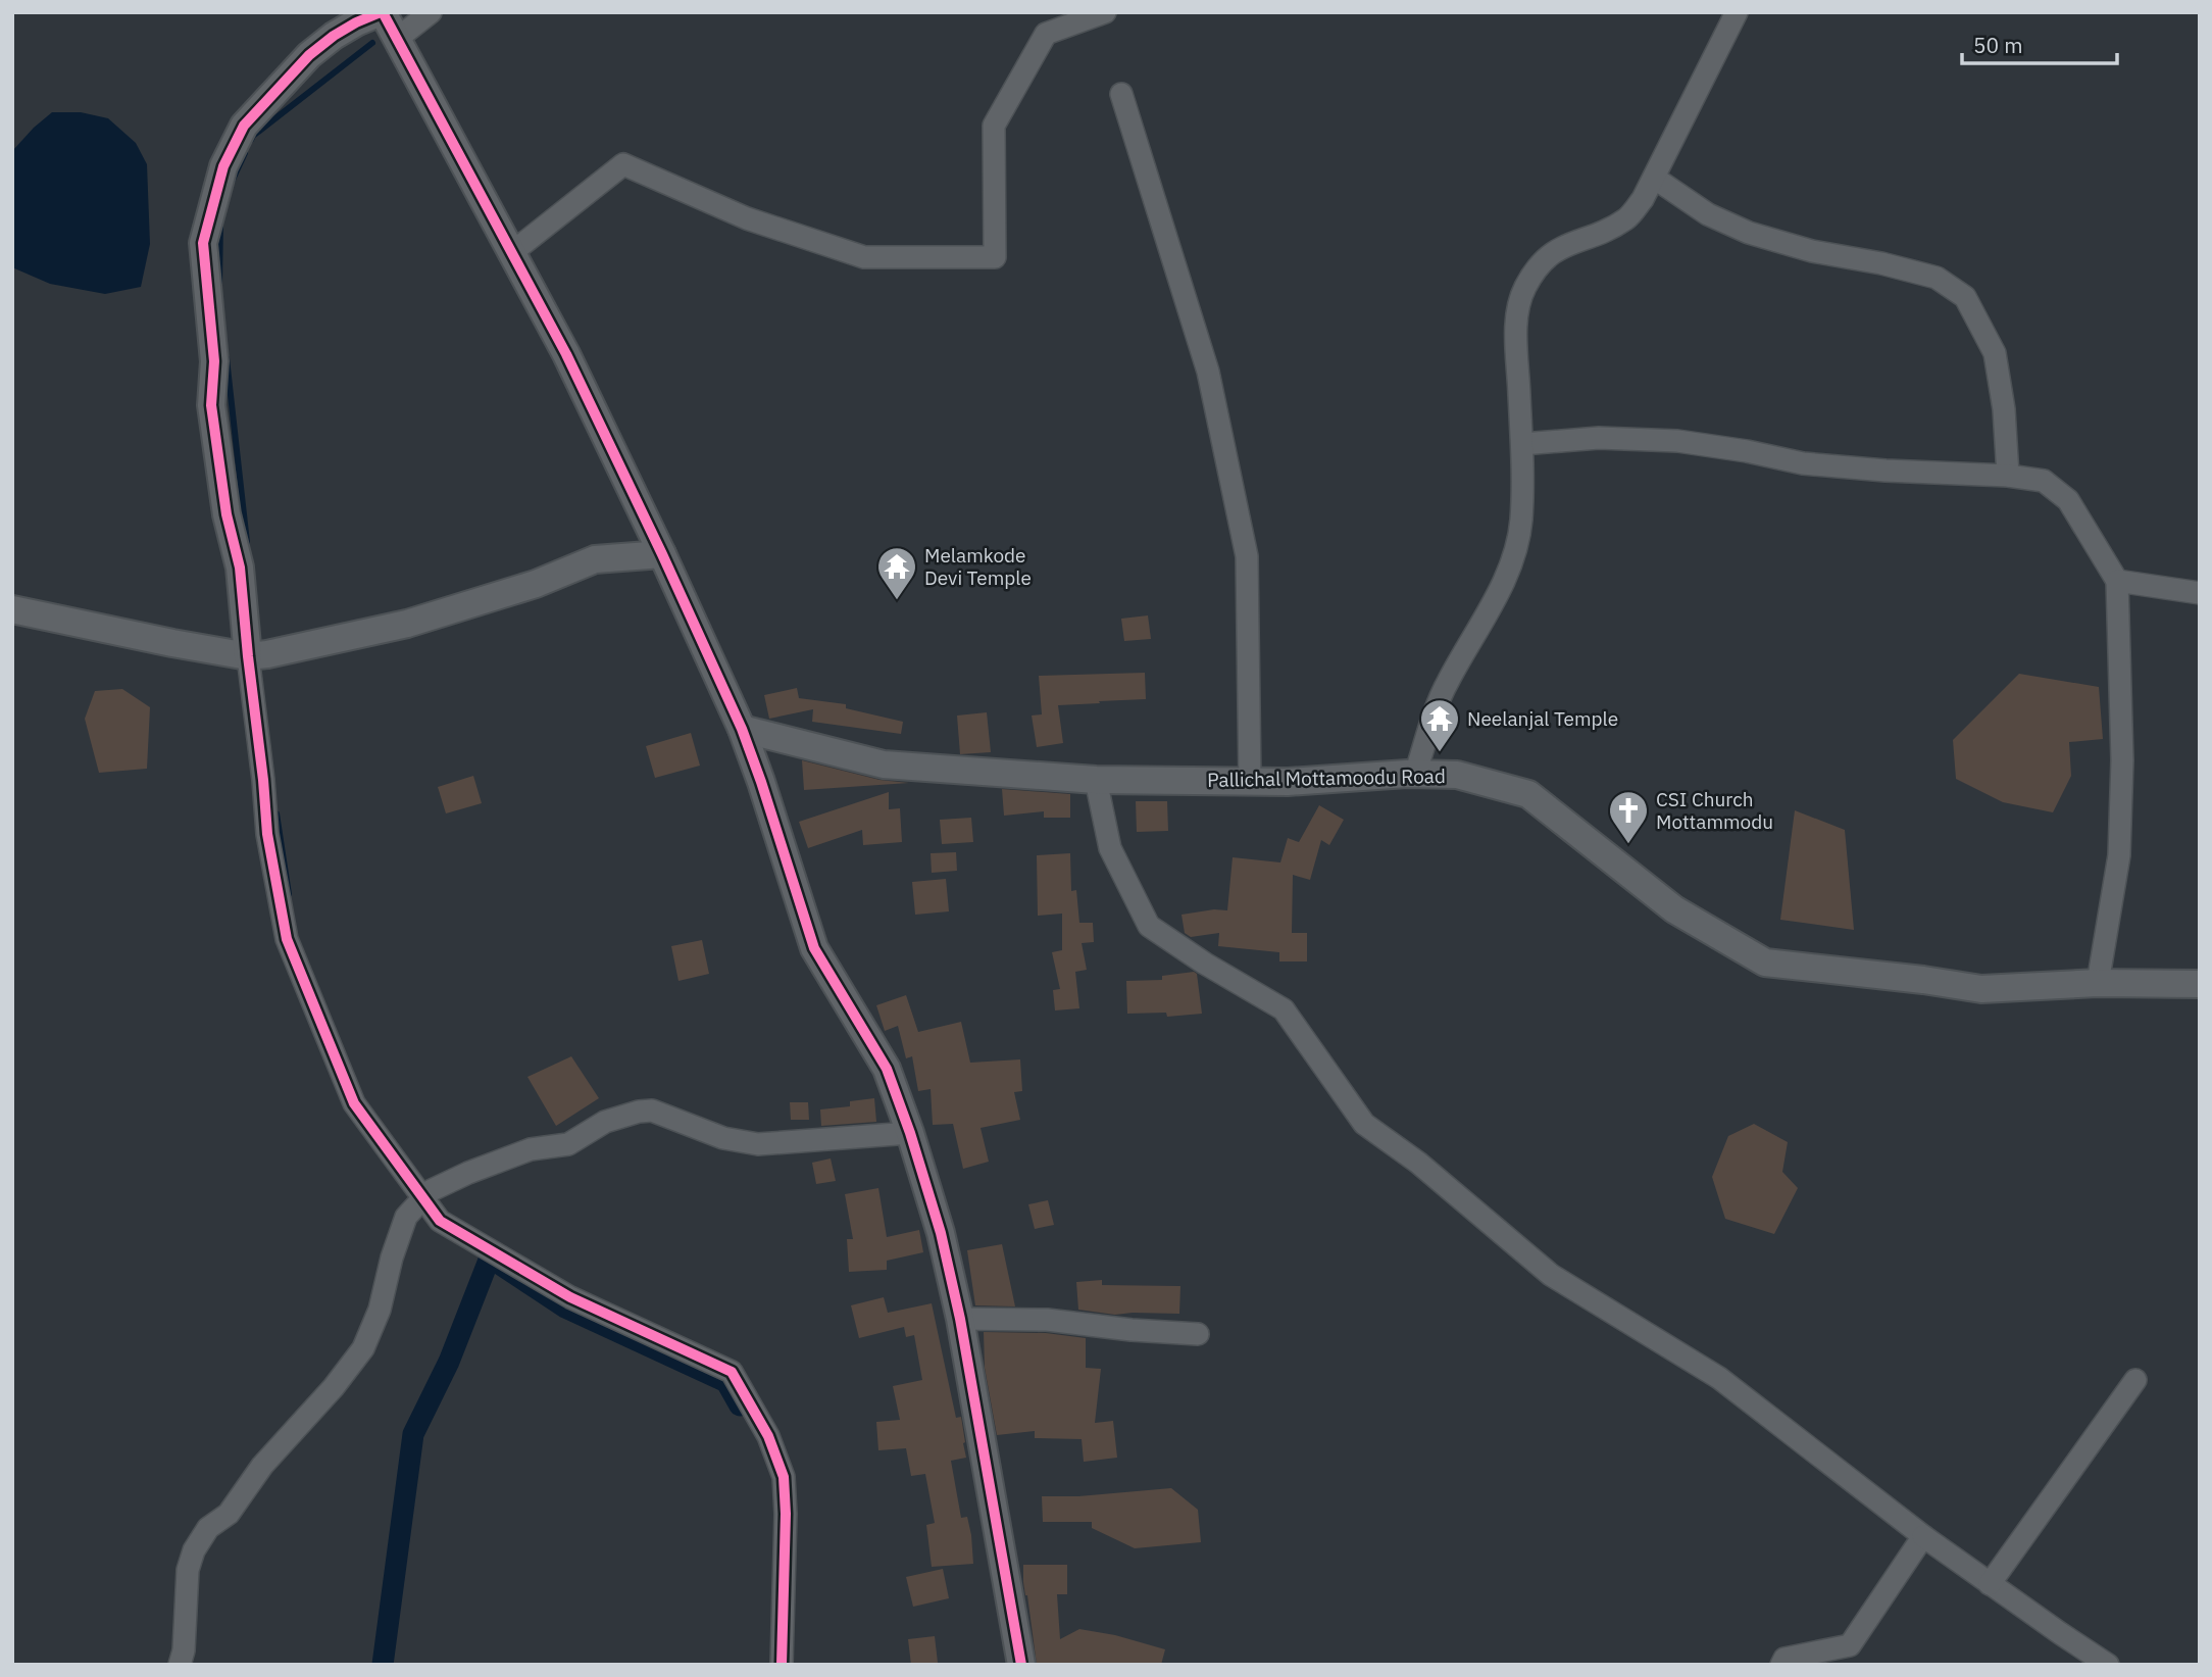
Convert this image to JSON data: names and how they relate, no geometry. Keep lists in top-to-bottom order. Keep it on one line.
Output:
{"streets":{"street":["Pallichal Mottamoodu Road"]},"places":{"temple":["Melamkode Devi Temple","Neelanjal Temple"],"church":["CSI Church Mottammodu"]},"scale_bar":"50 m"}
